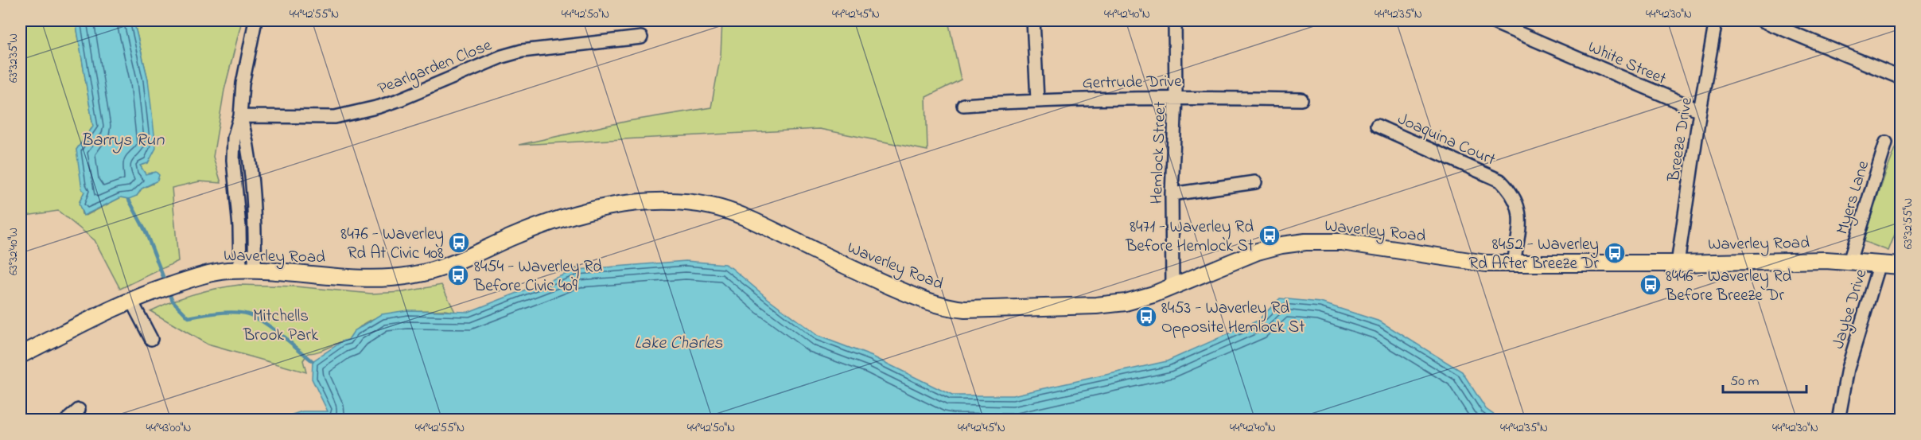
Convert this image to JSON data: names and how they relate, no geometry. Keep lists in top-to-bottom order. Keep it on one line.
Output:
{"streets":{"main road":["Waverley Road"],"street":["White Street","Pearlgarden Close","Gertrude Drive","Joaquina Court","Breeze Drive","Hemlock Street","Myers Lane","Jaybe Drive"]},"crossings":[["White Street","Breeze Drive"],["Gertrude Drive","Hemlock Street"],["Joaquina Court","Waverley Road"],["Breeze Drive","Waverley Road"],["Hemlock Street","Waverley Road"],["Myers Lane","Waverley Road"],["Waverley Road","Jaybe Drive"]],"water":["Barrys Run","Lake Charles"],"parks":["Mitchells Brook Park"],"places":{"bus stop":["8471 - Waverley Rd Before Hemlock St","8476 - Waverley Rd At Civic 408","8452 - Waverley Rd After Breeze Dr","8454 - Waverley Rd Before Civic 409","8446 - Waverley Rd Before Breeze Dr","8453 - Waverley Rd Opposite Hemlock St"]},"scale_bar":"50 m","coordinates":["44°42'55\"N","44°42'50\"N","44°42'45\"N","44°42'40\"N","44°42'35\"N","44°42'30\"N","63°32'35\"W","63°32'55\"W","63°32'40\"W","44°43'00\"N"]}
